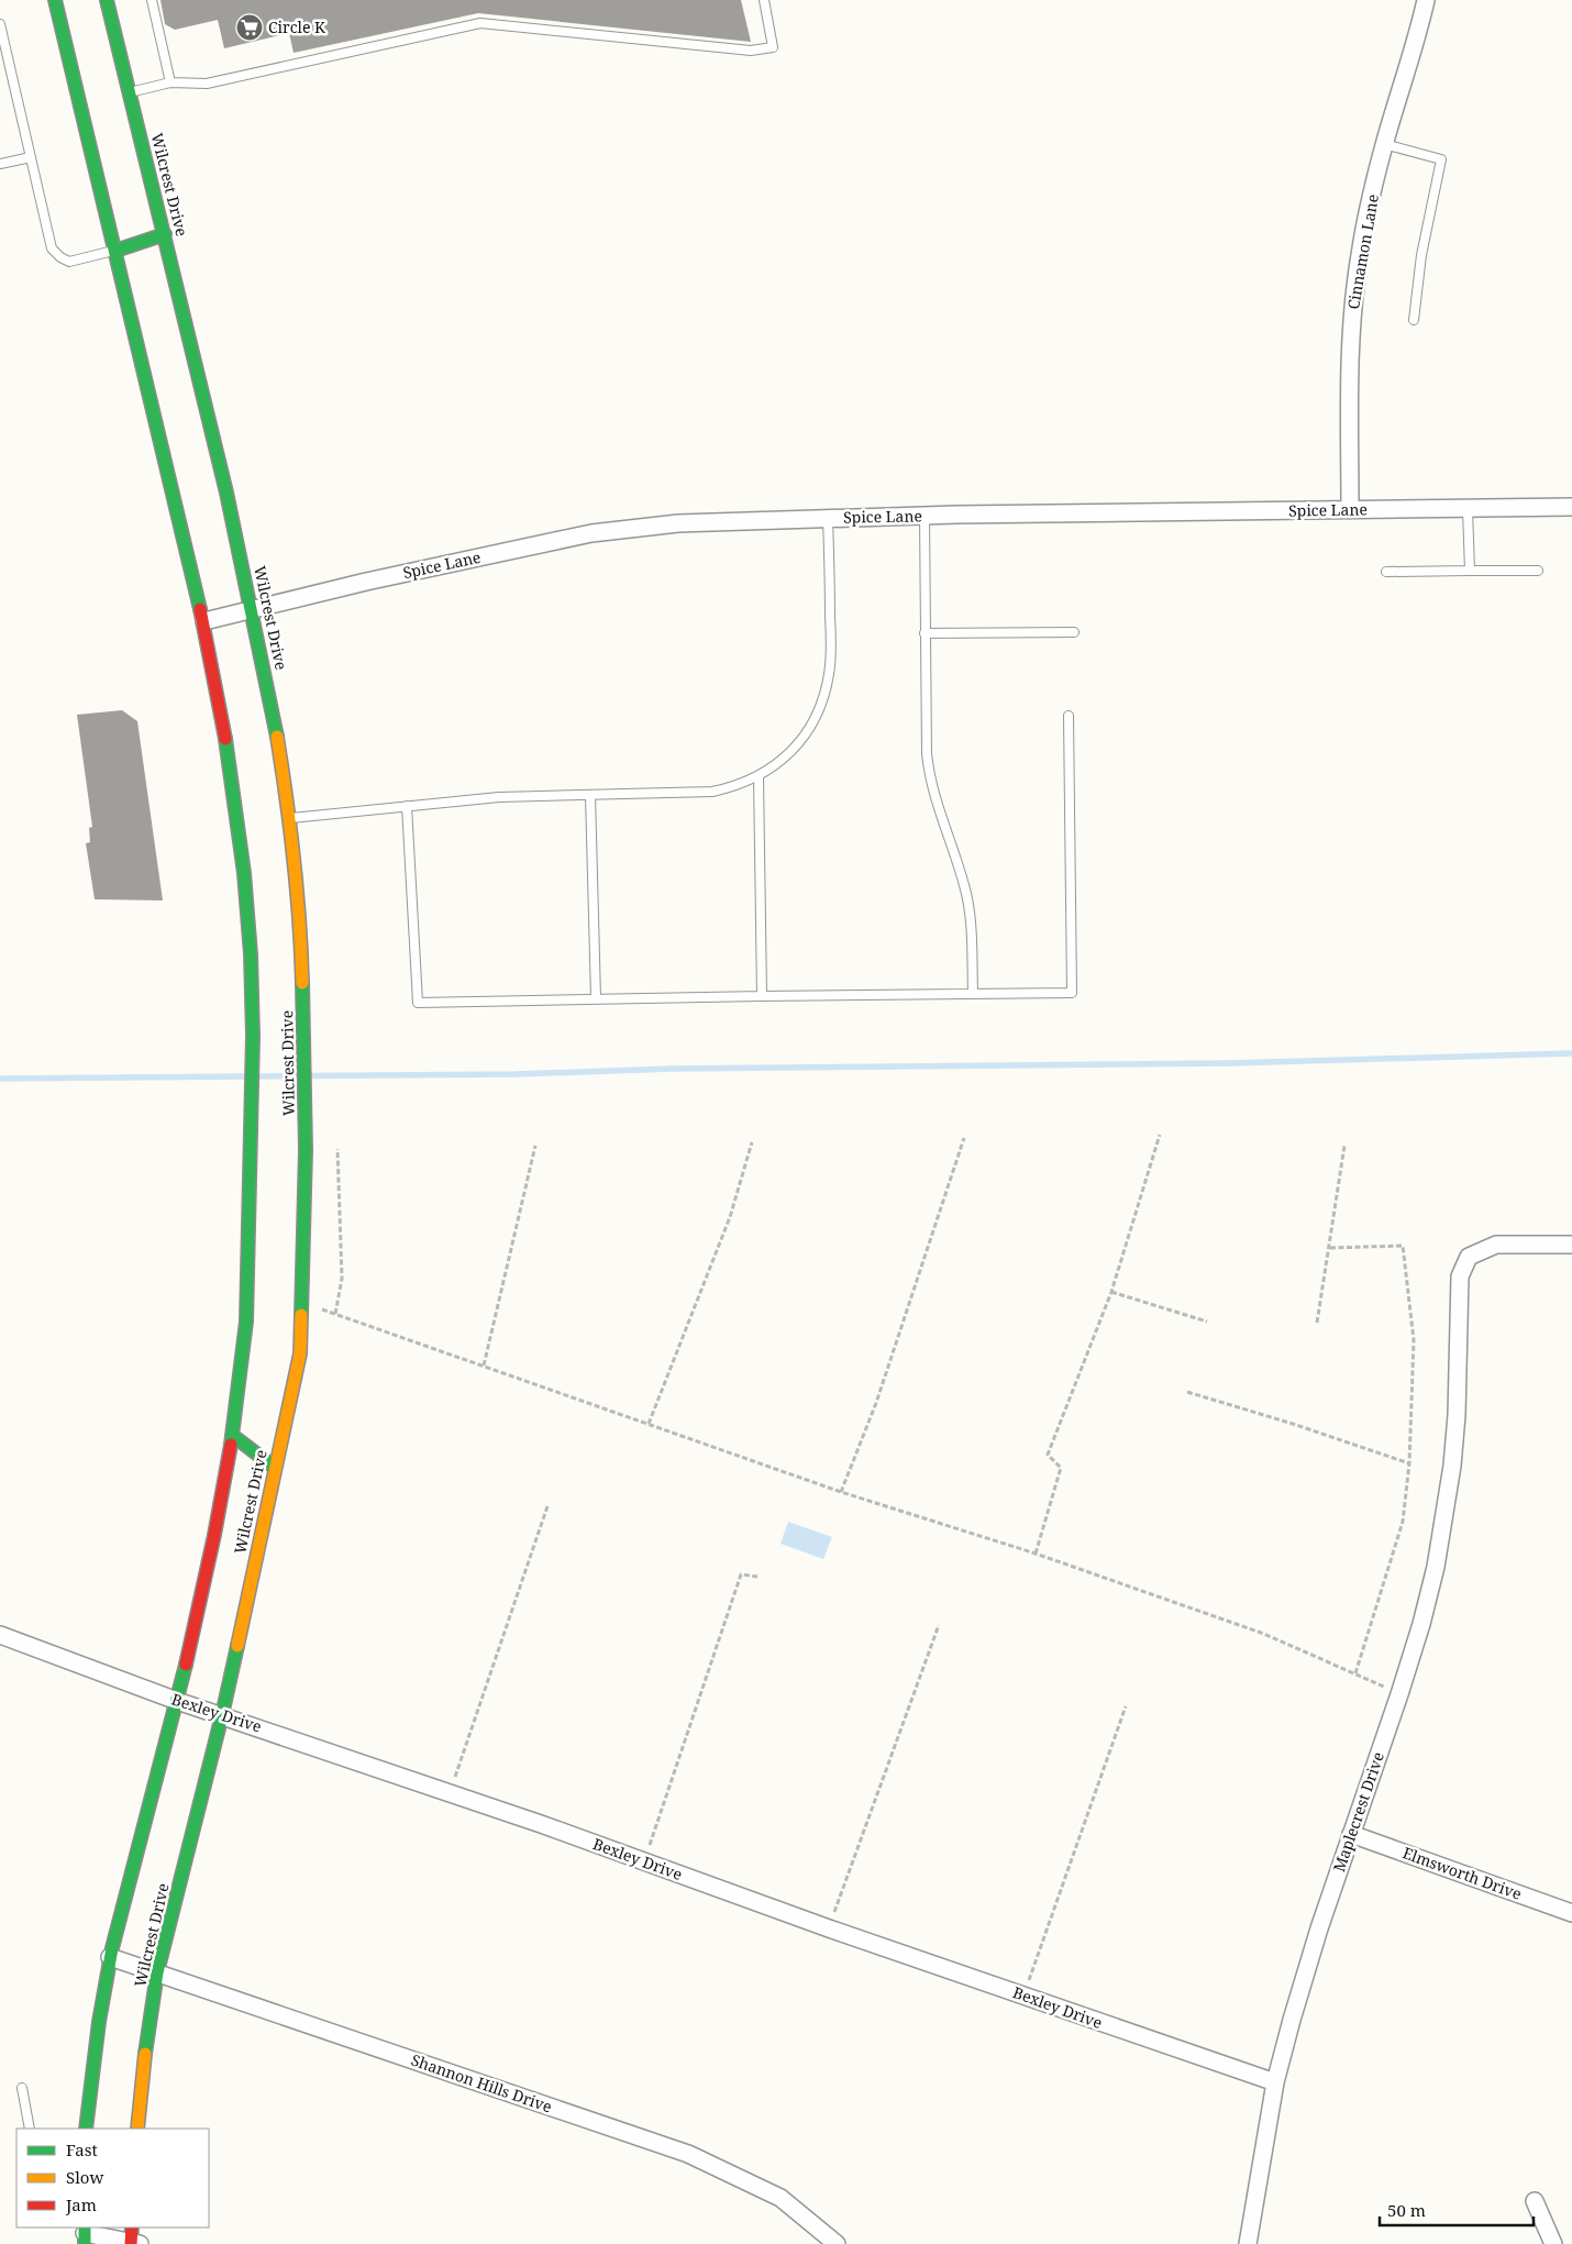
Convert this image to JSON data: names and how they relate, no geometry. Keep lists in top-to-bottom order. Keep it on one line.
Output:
{"streets":{"main road":["Wilcrest Drive"],"street":["Cinnamon Lane","Spice Lane","Bexley Drive","Maplecrest Drive","Elmsworth Drive","Shannon Hills Drive"]},"crossings":[["Wilcrest Drive","Spice Lane"],["Wilcrest Drive","Bexley Drive"],["Wilcrest Drive","Shannon Hills Drive"],["Cinnamon Lane","Spice Lane"],["Bexley Drive","Maplecrest Drive"],["Maplecrest Drive","Elmsworth Drive"]],"places":{"supermarket":["Circle K"]},"legend":["Fast","Slow","Jam"],"scale_bar":"50 m"}
